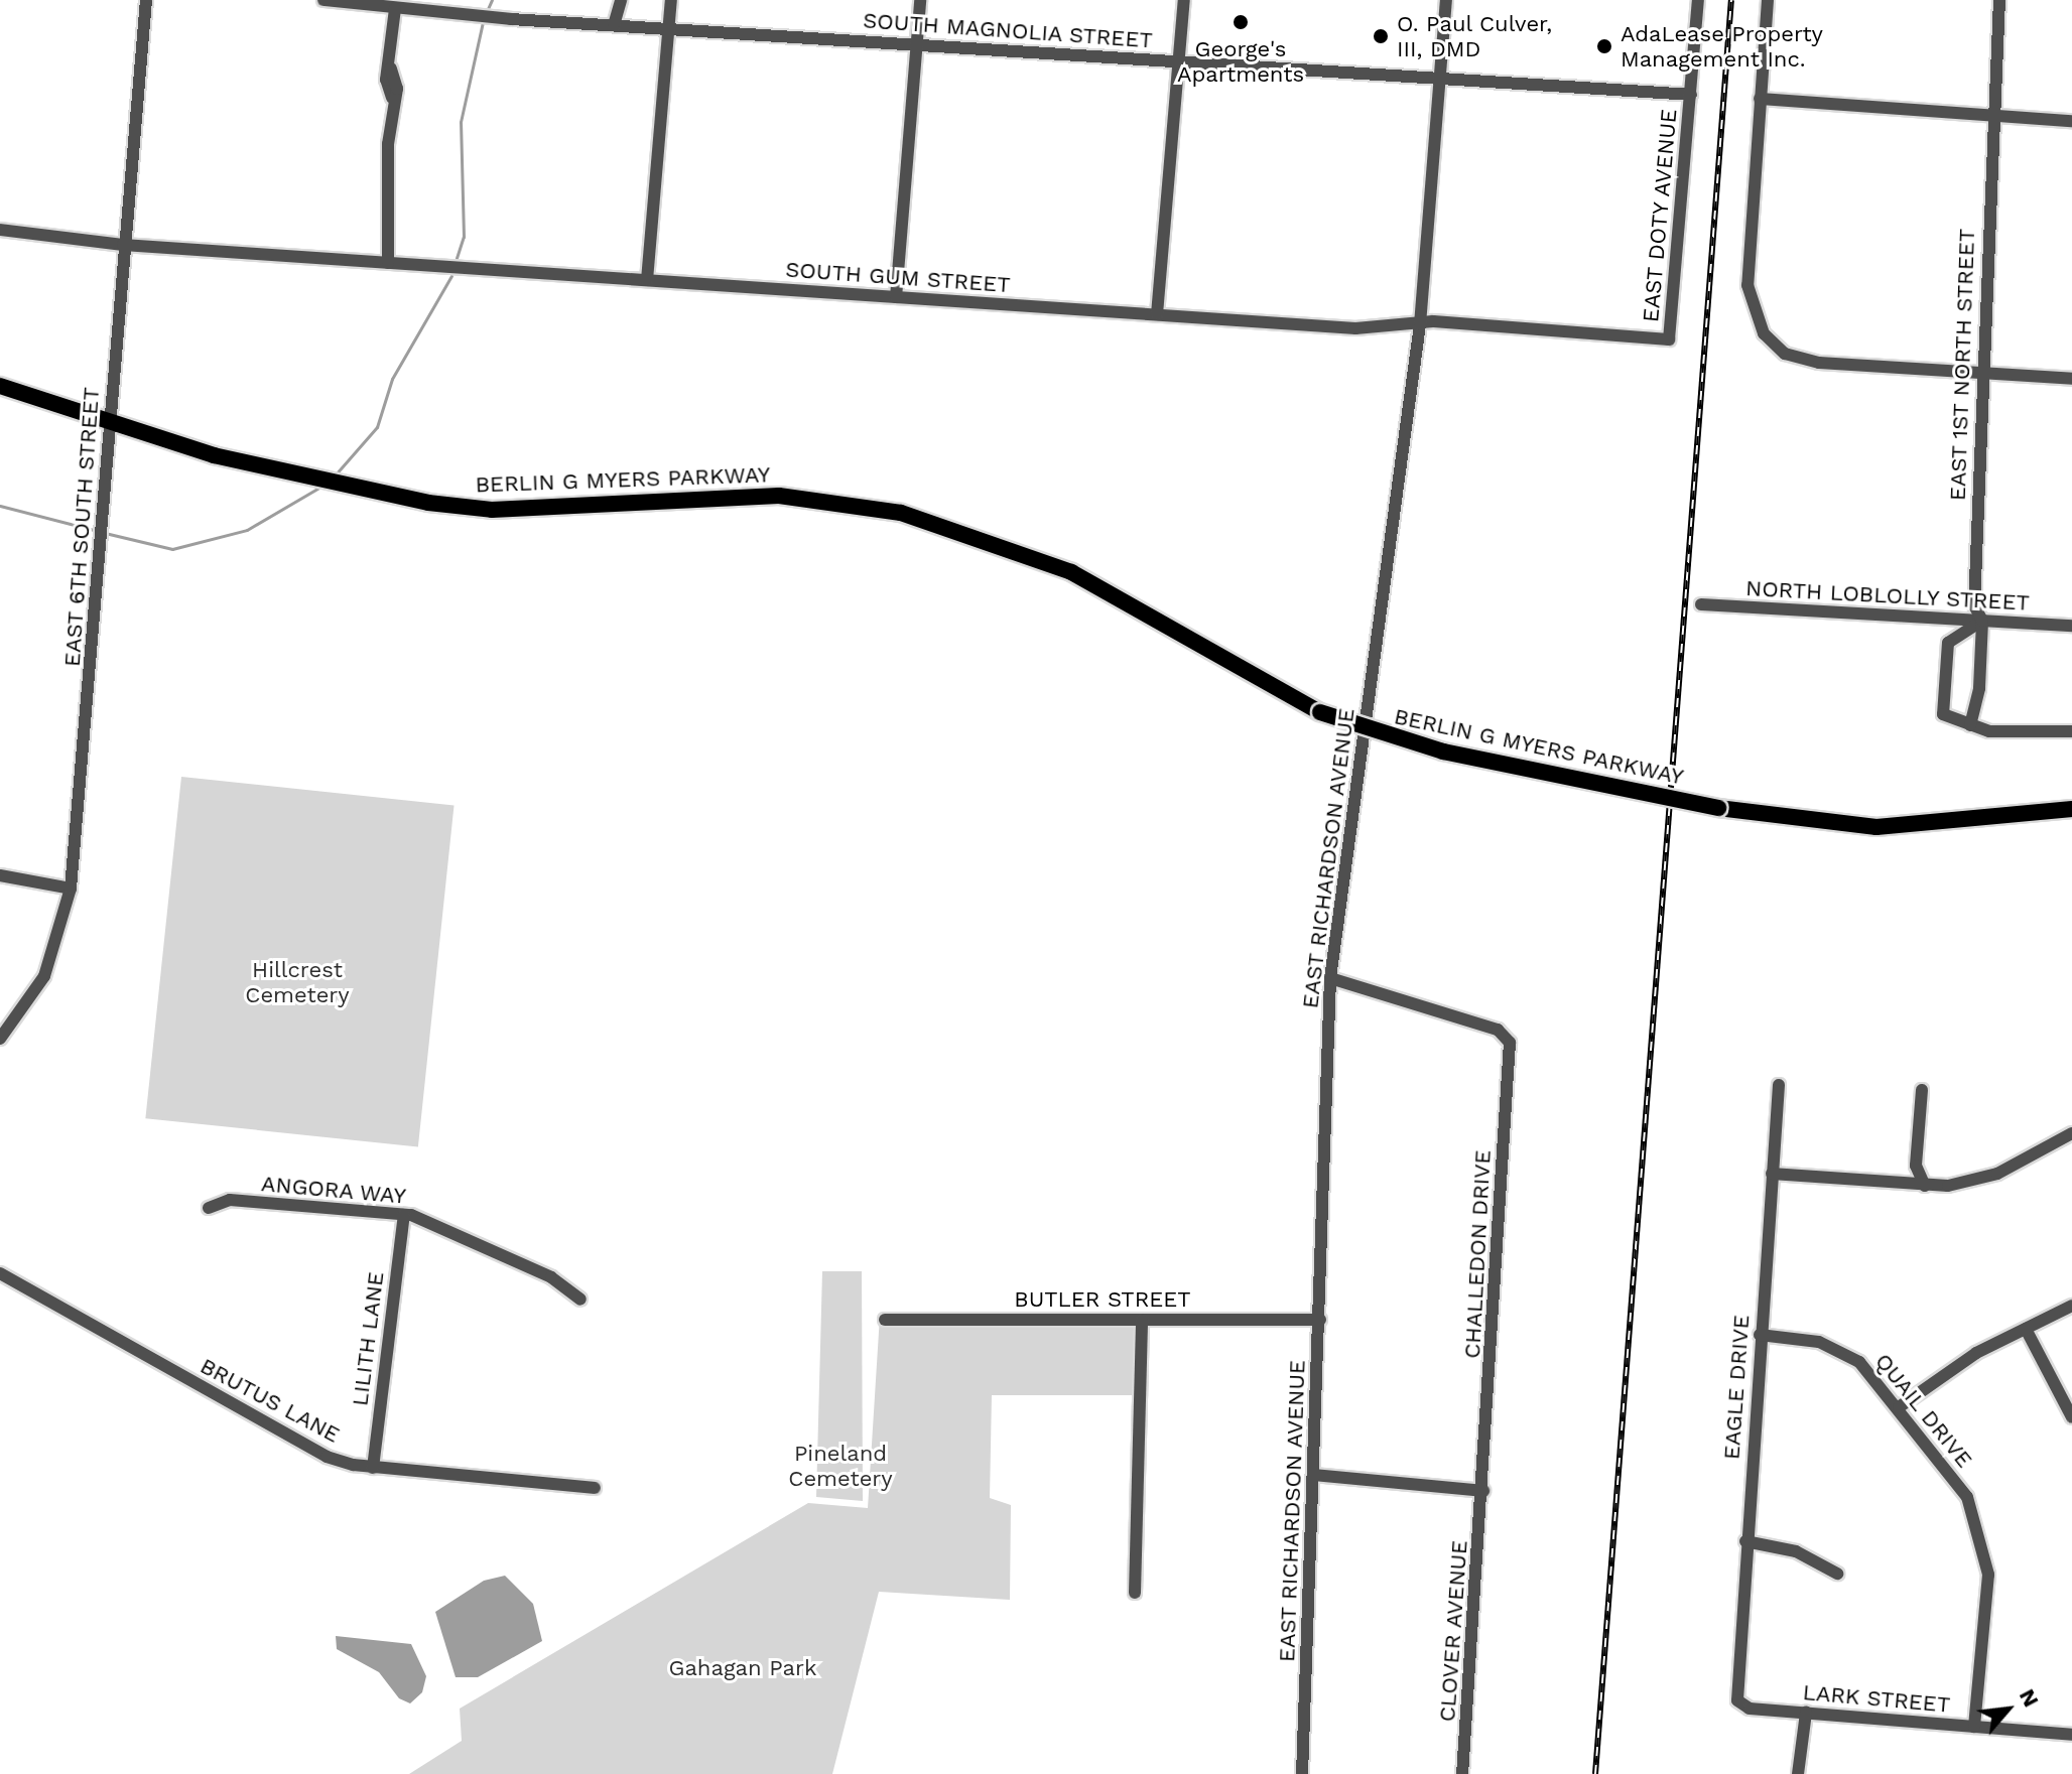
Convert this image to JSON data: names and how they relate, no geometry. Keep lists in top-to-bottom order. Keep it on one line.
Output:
{"streets":{"main road":["BERLIN G MYERS PARKWAY"],"street":["SOUTH MAGNOLIA STREET","EAST DOTY AVENUE","SOUTH GUM STREET","EAST 1ST NORTH STREET","EAST 6TH SOUTH STREET","NORTH LOBLOLLY STREET","EAST RICHARDSON AVENUE","ANGORA WAY","CHALLEDON DRIVE","BUTLER STREET","LILITH LANE","EAGLE DRIVE","BRUTUS LANE","QUAIL DRIVE","CLOVER AVENUE","LARK STREET"]},"crossings":[["SOUTH MAGNOLIA STREET","EAST DOTY AVENUE"],["SOUTH MAGNOLIA STREET","EAST RICHARDSON AVENUE"],["EAST DOTY AVENUE","SOUTH GUM STREET"],["SOUTH GUM STREET","EAST 6TH SOUTH STREET"],["SOUTH GUM STREET","EAST RICHARDSON AVENUE"],["EAST 1ST NORTH STREET","NORTH LOBLOLLY STREET"],["BERLIN G MYERS PARKWAY","EAST 6TH SOUTH STREET"],["EAST RICHARDSON AVENUE","CHALLEDON DRIVE"],["EAST RICHARDSON AVENUE","BUTLER STREET"],["ANGORA WAY","LILITH LANE"],["CHALLEDON DRIVE","CLOVER AVENUE"],["LILITH LANE","BRUTUS LANE"],["EAGLE DRIVE","QUAIL DRIVE"],["EAGLE DRIVE","LARK STREET"],["QUAIL DRIVE","LARK STREET"]],"parks":["Hillcrest Cemetery","Pineland Cemetery","Gahagan Park"],"places":["George's Apartments","O. Paul Culver, III, DMD","AdaLease Property Management Inc."],"north":"top right"}
